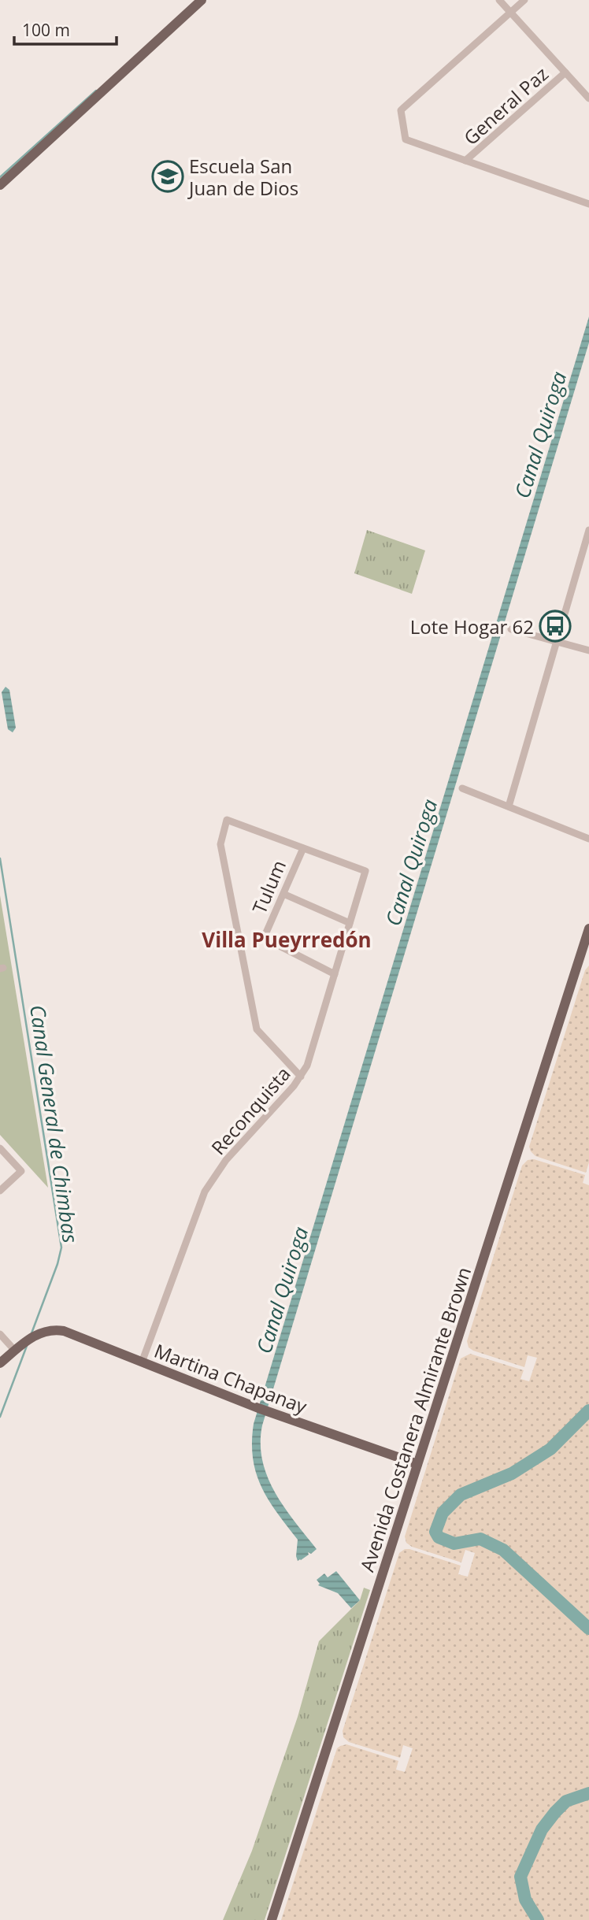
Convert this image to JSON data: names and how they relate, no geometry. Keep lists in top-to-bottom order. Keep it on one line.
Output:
{"streets":{"main road":["Martina Chapanay","Avenida Costanera Almirante Brown"],"street":["General Paz","Tulum","Reconquista"]},"crossings":[["Tulum","Reconquista"],["Reconquista","Martina Chapanay"],["Martina Chapanay","Avenida Costanera Almirante Brown"]],"districts":["Villa Pueyrredón"],"water":["Canal Quiroga","Canal General de Chimbas"],"places":{"school or university":["Escuela San Juan de Dios"],"bus stop":["Lote Hogar 62"]},"scale_bar":"100 m"}
